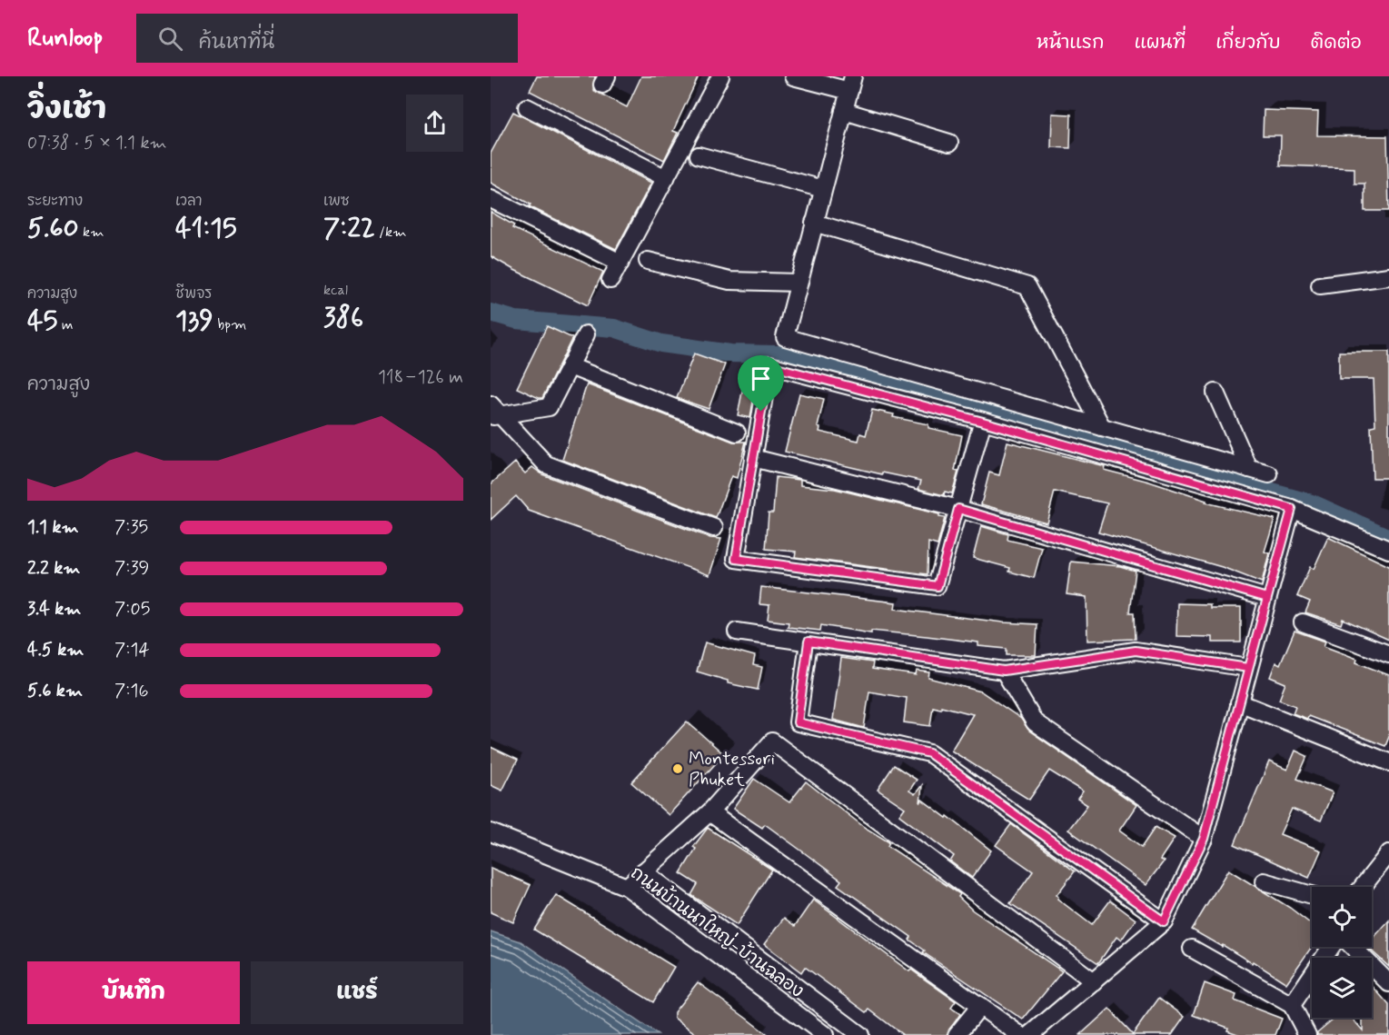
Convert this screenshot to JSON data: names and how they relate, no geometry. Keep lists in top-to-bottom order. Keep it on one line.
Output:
{"streets":{"street":["ถนนบ้านนาใหญ่-บ้านฉลอง"]},"places":["Montessori Phuket"],"page":{"header":"Runloop","search":"ค้นหาที่นี่","nav":["หน้าแรก","แผนที่","เกี่ยวกับ","ติดต่อ"],"heading":["วิ่งเช้า","07:38 · 5 × 1.1 km"],"stats":[["ระยะทาง","5.60 km"],["เวลา","41:15"],["เพซ","7:22 /km"],["ความสูง","45 m"],["ชีพจร","139 bpm"],["kcal","386"]],"chart":["ความสูง","118–126 m"],"list":[{"name":"1.1 km","note":"7:35"},{"name":"2.2 km","note":"7:39"},{"name":"3.4 km","note":"7:05"},{"name":"4.5 km","note":"7:14"},{"name":"5.6 km","note":"7:16"}],"buttons":["บันทึก","แชร์"]}}
